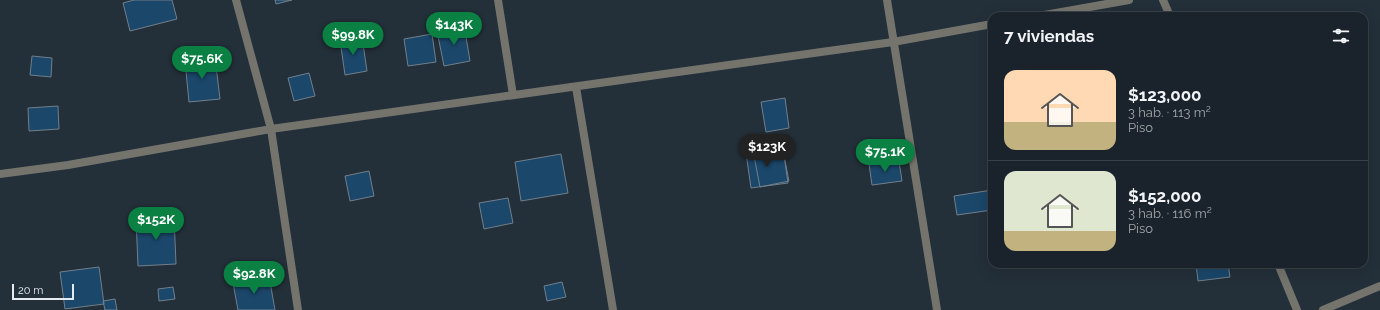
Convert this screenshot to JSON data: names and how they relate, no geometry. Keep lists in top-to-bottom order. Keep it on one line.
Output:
{"scale_bar":"20 m","page":{"price":["$143K","$99.8K","$75.6K","$123K","$75.1K","$152K","$92.8K"],"heading":"7 viviendas","list":[{"name":"$123,000","note":"3 hab. · 113 m² · Piso"},{"name":"$152,000","note":"3 hab. · 116 m² · Piso"}],"scale":"20 m"}}
